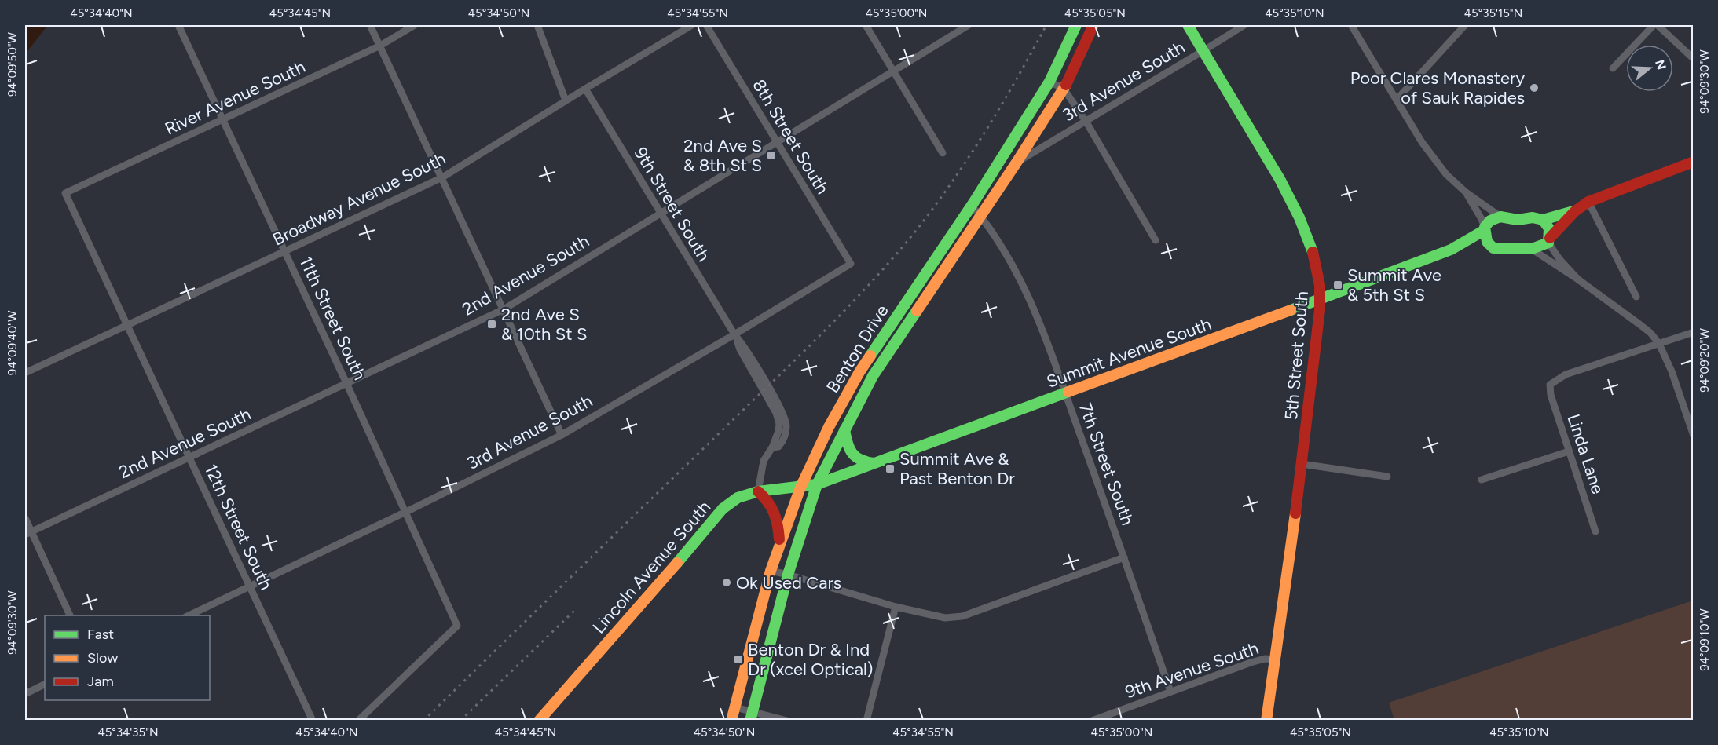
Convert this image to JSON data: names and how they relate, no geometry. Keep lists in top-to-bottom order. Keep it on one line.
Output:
{"streets":{"street":["3rd Avenue South","River Avenue South","8th Street South","Broadway Avenue South","9th Street South","2nd Avenue South","11th Street South","Benton Drive","Summit Avenue South","5th Street South","Linda Lane","7th Street South","12th Street South","Lincoln Avenue South","9th Avenue South"]},"crossings":[["3rd Avenue South","8th Street South"],["3rd Avenue South","9th Street South"],["3rd Avenue South","11th Street South"],["3rd Avenue South","Benton Drive"],["3rd Avenue South","5th Street South"],["3rd Avenue South","12th Street South"],["River Avenue South","11th Street South"],["River Avenue South","12th Street South"],["8th Street South","2nd Avenue South"],["Broadway Avenue South","9th Street South"],["Broadway Avenue South","11th Street South"],["Broadway Avenue South","12th Street South"],["9th Street South","2nd Avenue South"],["9th Street South","Lincoln Avenue South"],["2nd Avenue South","11th Street South"],["2nd Avenue South","12th Street South"],["Benton Drive","Summit Avenue South"],["Benton Drive","7th Street South"],["Benton Drive","Lincoln Avenue South"],["Summit Avenue South","5th Street South"],["Summit Avenue South","7th Street South"],["Summit Avenue South","Lincoln Avenue South"],["5th Street South","9th Avenue South"],["7th Street South","9th Avenue South"]],"places":{"other":["Poor Clares Monastery of Sauk Rapides","Ok Used Cars"],"transit":["2nd Ave S & 8th St S","Summit Ave & 5th St S","2nd Ave S & 10th St S","Summit Ave & Past Benton Dr","Benton Dr & Ind Dr (xcel Optical)"]},"legend":["Fast","Slow","Jam"],"north":"right","coordinates":["45°34'40\"N","45°34'45\"N","45°34'50\"N","45°34'55\"N","45°35'00\"N","45°35'05\"N","45°35'10\"N","45°35'15\"N","94°09'50\"W","94°09'30\"W","94°09'40\"W","94°09'20\"W","94°09'10\"W","45°34'35\"N"]}
